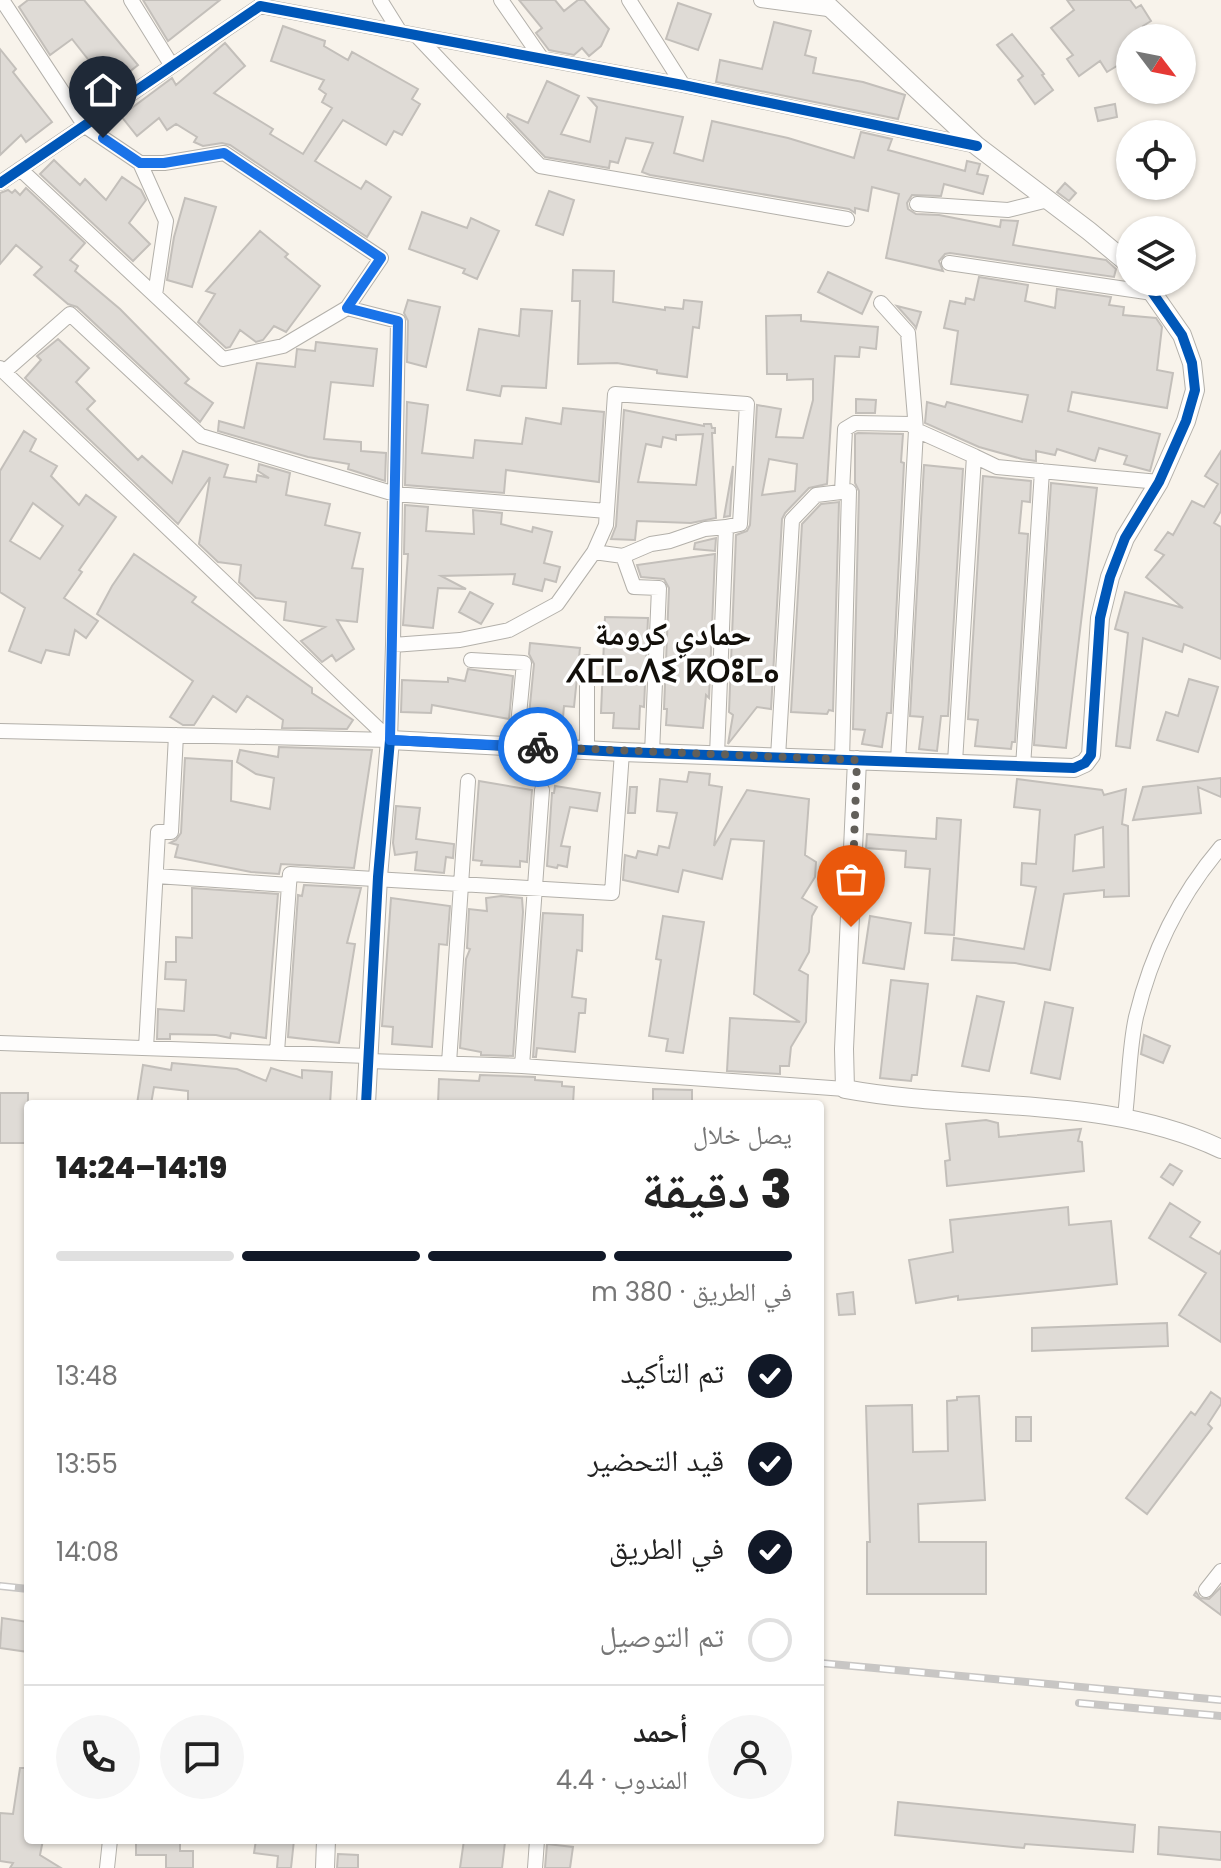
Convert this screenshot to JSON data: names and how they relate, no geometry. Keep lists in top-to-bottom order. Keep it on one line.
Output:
{"districts":["حمادي كرومة ⵃⵎⵎⴰⴷⵉ ⴽⵔⵓⵎⴰ"],"north":"bottom right","page":{"heading":["3 دقيقة","يصل خلال","14:19–14:24"],"panel":["أحمد","المندوب · 4.4"],"bar":"في الطريق · 380 m","list":[["تم التأكيد","13:48"],["قيد التحضير","13:55"],["في الطريق","14:08"],"تم التوصيل"]}}
